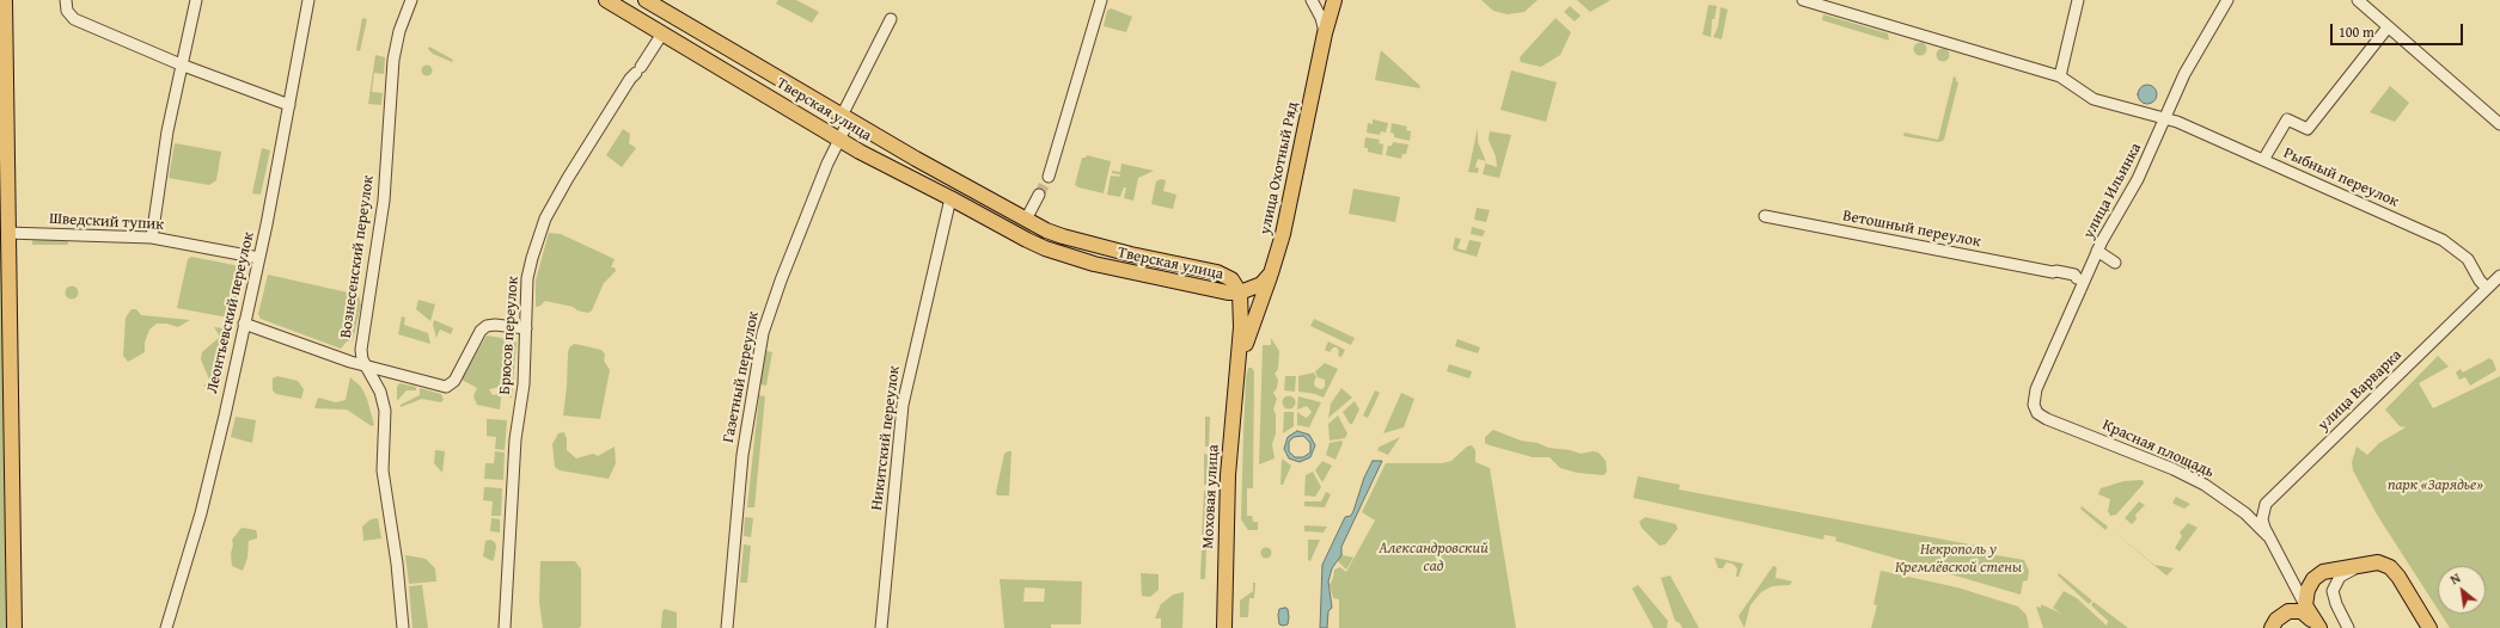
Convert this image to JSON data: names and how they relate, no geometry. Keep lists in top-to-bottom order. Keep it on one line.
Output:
{"streets":{"main road":["Тверская улица","улица Охотный Ряд","Моховая улица"],"street":["Рыбный переулок","улица Ильинка","Шведский тупик","Ветошный переулок","Вознесенский переулок","Леонтьевский переулок","Брюсов переулок","Газетный переулок","улица Варварка","Никитский переулок","Красная площадь"]},"crossings":[["Тверская улица","Брюсов переулок"],["Тверская улица","Газетный переулок"],["Тверская улица","Никитский переулок"],["Тверская улица","Моховая улица"],["улица Охотный Ряд","Моховая улица"],["Рыбный переулок","улица Ильинка"],["Рыбный переулок","улица Варварка"],["улица Ильинка","Ветошный переулок"],["улица Ильинка","Красная площадь"],["Шведский тупик","Леонтьевский переулок"],["улица Варварка","Красная площадь"]],"parks":["парк «Зарядье»","Александровский сад","Некрополь у Кремлёвской стены"],"scale_bar":"100 m","north":"top left"}
